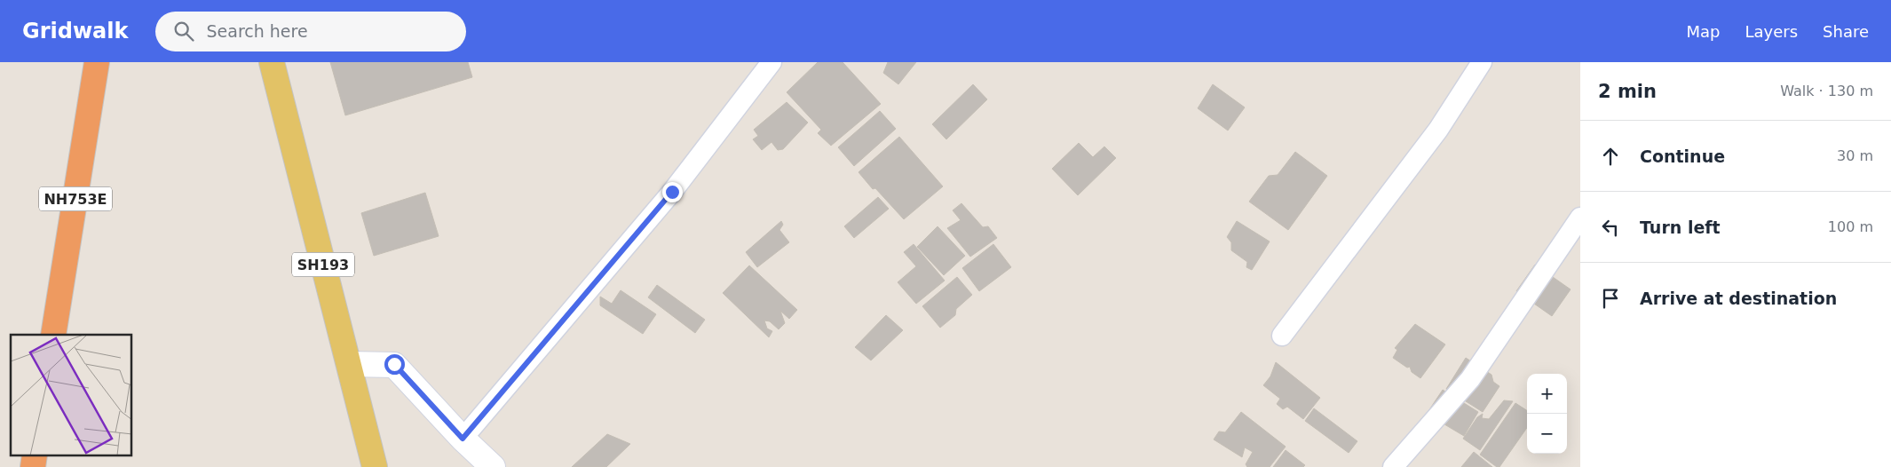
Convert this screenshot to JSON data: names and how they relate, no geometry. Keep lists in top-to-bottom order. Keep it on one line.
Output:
{"streets":{"highway":["NH753E"],"main road":["SH193"]},"page":{"header":"Gridwalk","search":"Search here","nav":["Map","Layers","Share"],"heading":["2 min","Walk · 130 m"],"list":[["Continue","30 m"],["Turn left","100 m"],"Arrive at destination"],"map_buttons":["+","−"]}}
